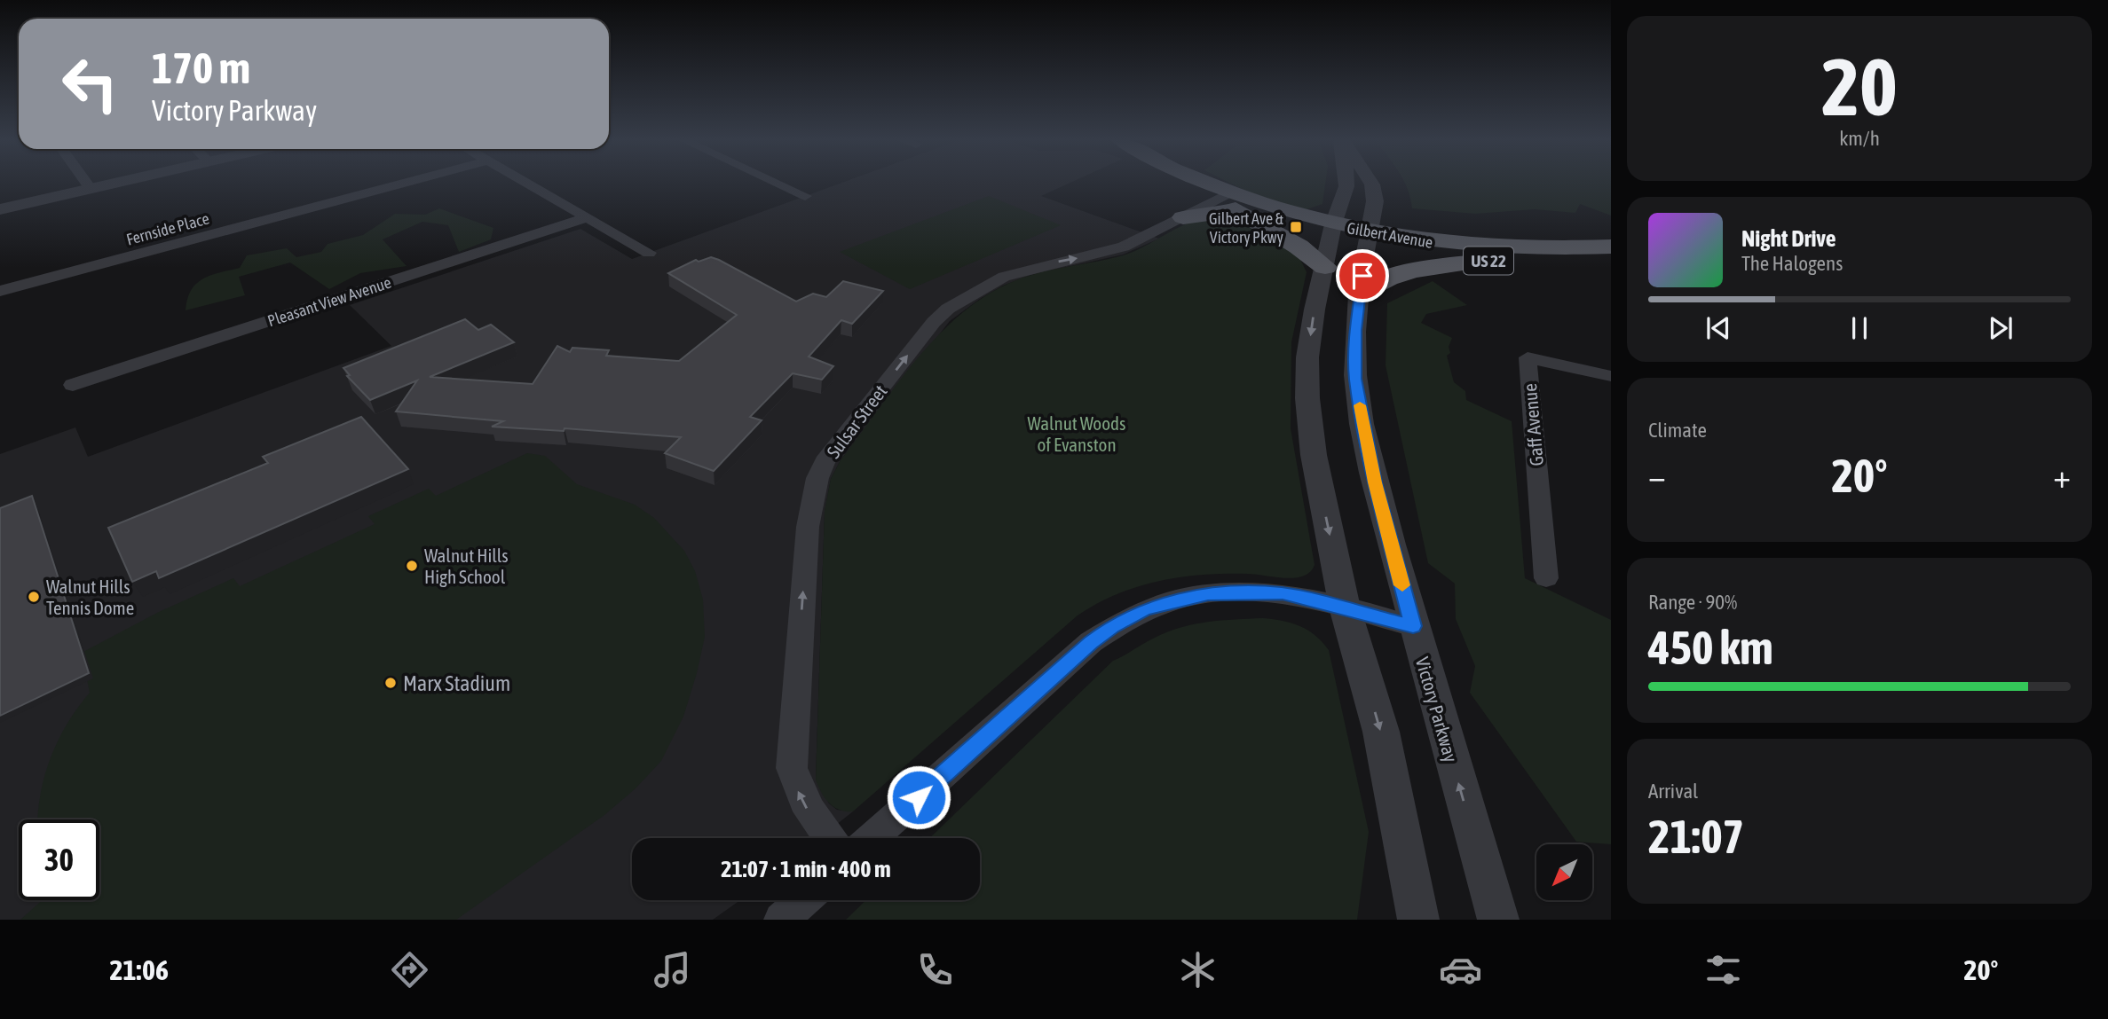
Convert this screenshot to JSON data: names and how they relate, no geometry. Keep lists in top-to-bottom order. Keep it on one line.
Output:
{"streets":{"main road":["Gilbert Avenue","US 22"],"street":["Fernside Place","Pleasant View Avenue","Sulsar Street","Gaff Avenue","Victory Parkway"]},"crossings":[["Gilbert Avenue","Sulsar Street"],["Gilbert Avenue","Victory Parkway"]],"one_way":["Sulsar Street"],"parks":["Walnut Woods of Evanston"],"places":{"transit":["Gilbert Ave & Victory Pkwy"],"other":["Walnut Hills High School","Walnut Hills Tennis Dome","Marx Stadium"]},"north":"bottom left","page":{"tile":[["20","km/h"],"Climate",["Range · 90%","450 km"],["Arrival","21:07"]],"turn":["170 m","Victory Parkway"],"song":["Night Drive","The Halogens"],"heat":["−","20°","+"],"limit":"30","trip":"21:07 · 1 min · 400 m","tabs":["21:06","20°"]}}
